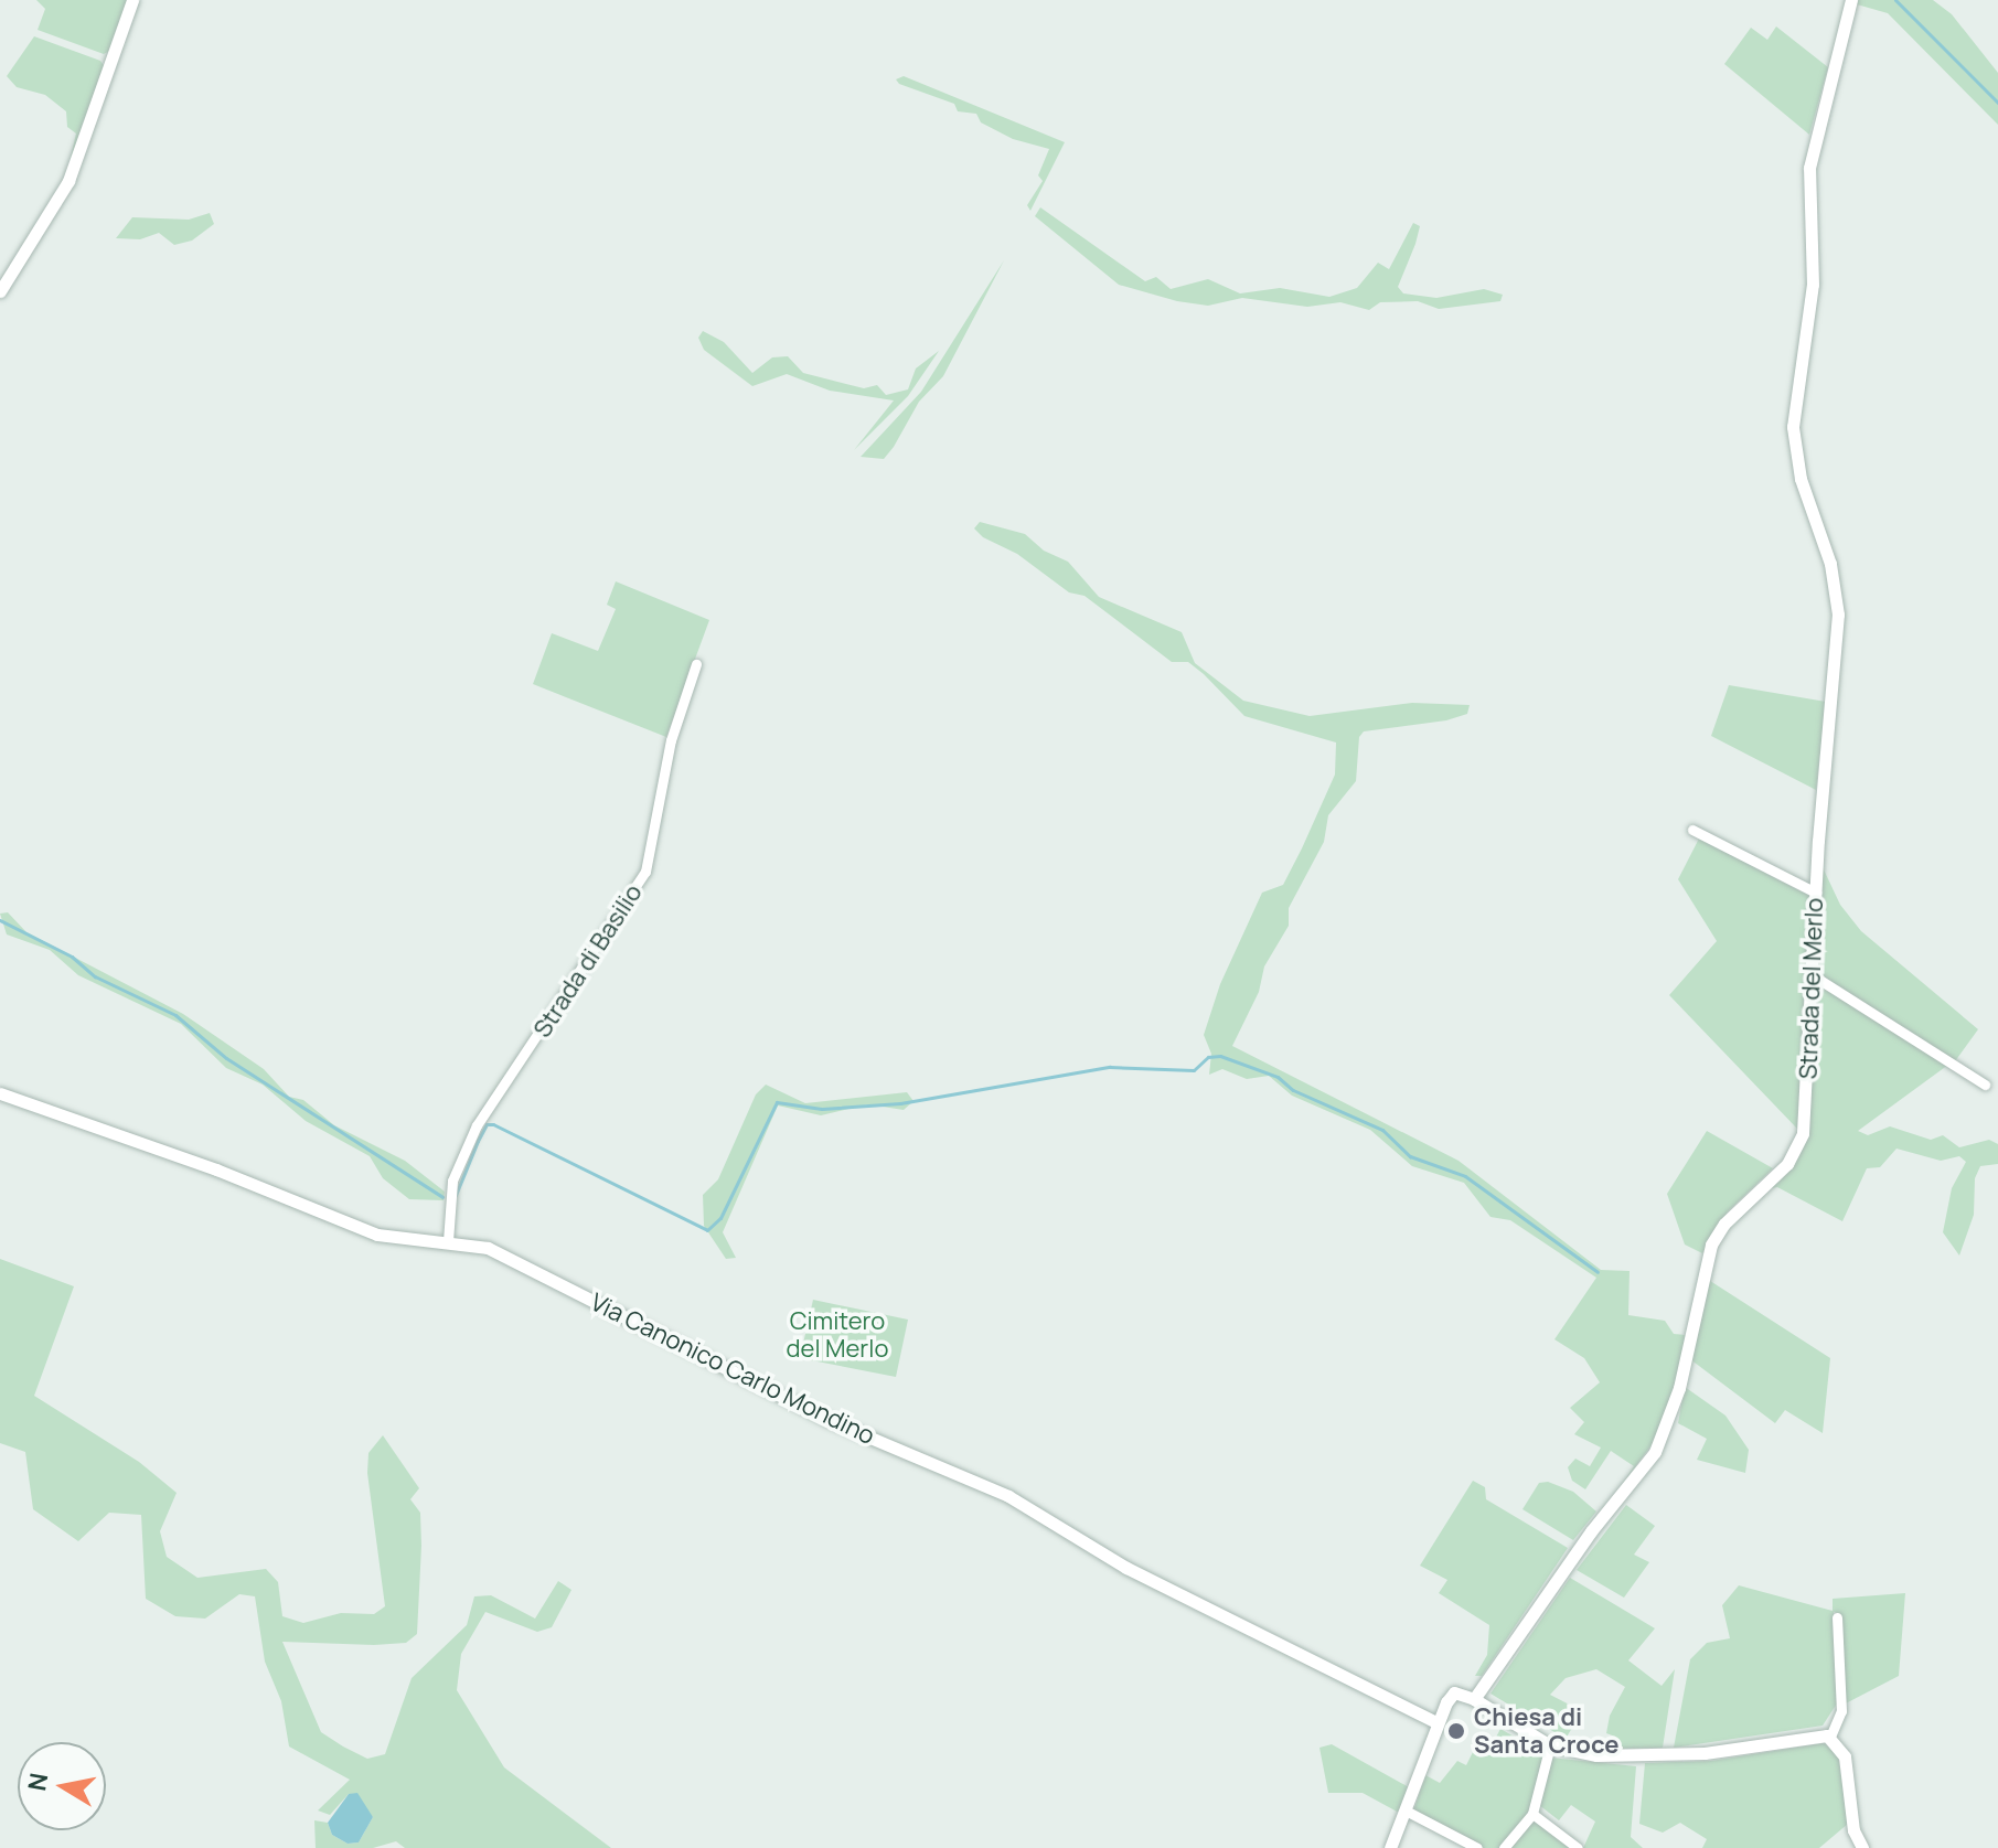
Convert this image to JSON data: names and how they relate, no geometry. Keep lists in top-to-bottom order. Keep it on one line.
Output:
{"streets":{"street":["Strada di Basilio","Strada del Merlo","Via Canonico Carlo Mondino"]},"crossings":[["Strada di Basilio","Via Canonico Carlo Mondino"]],"parks":["Cimitero del Merlo"],"places":["Chiesa di Santa Croce"],"north":"left"}
